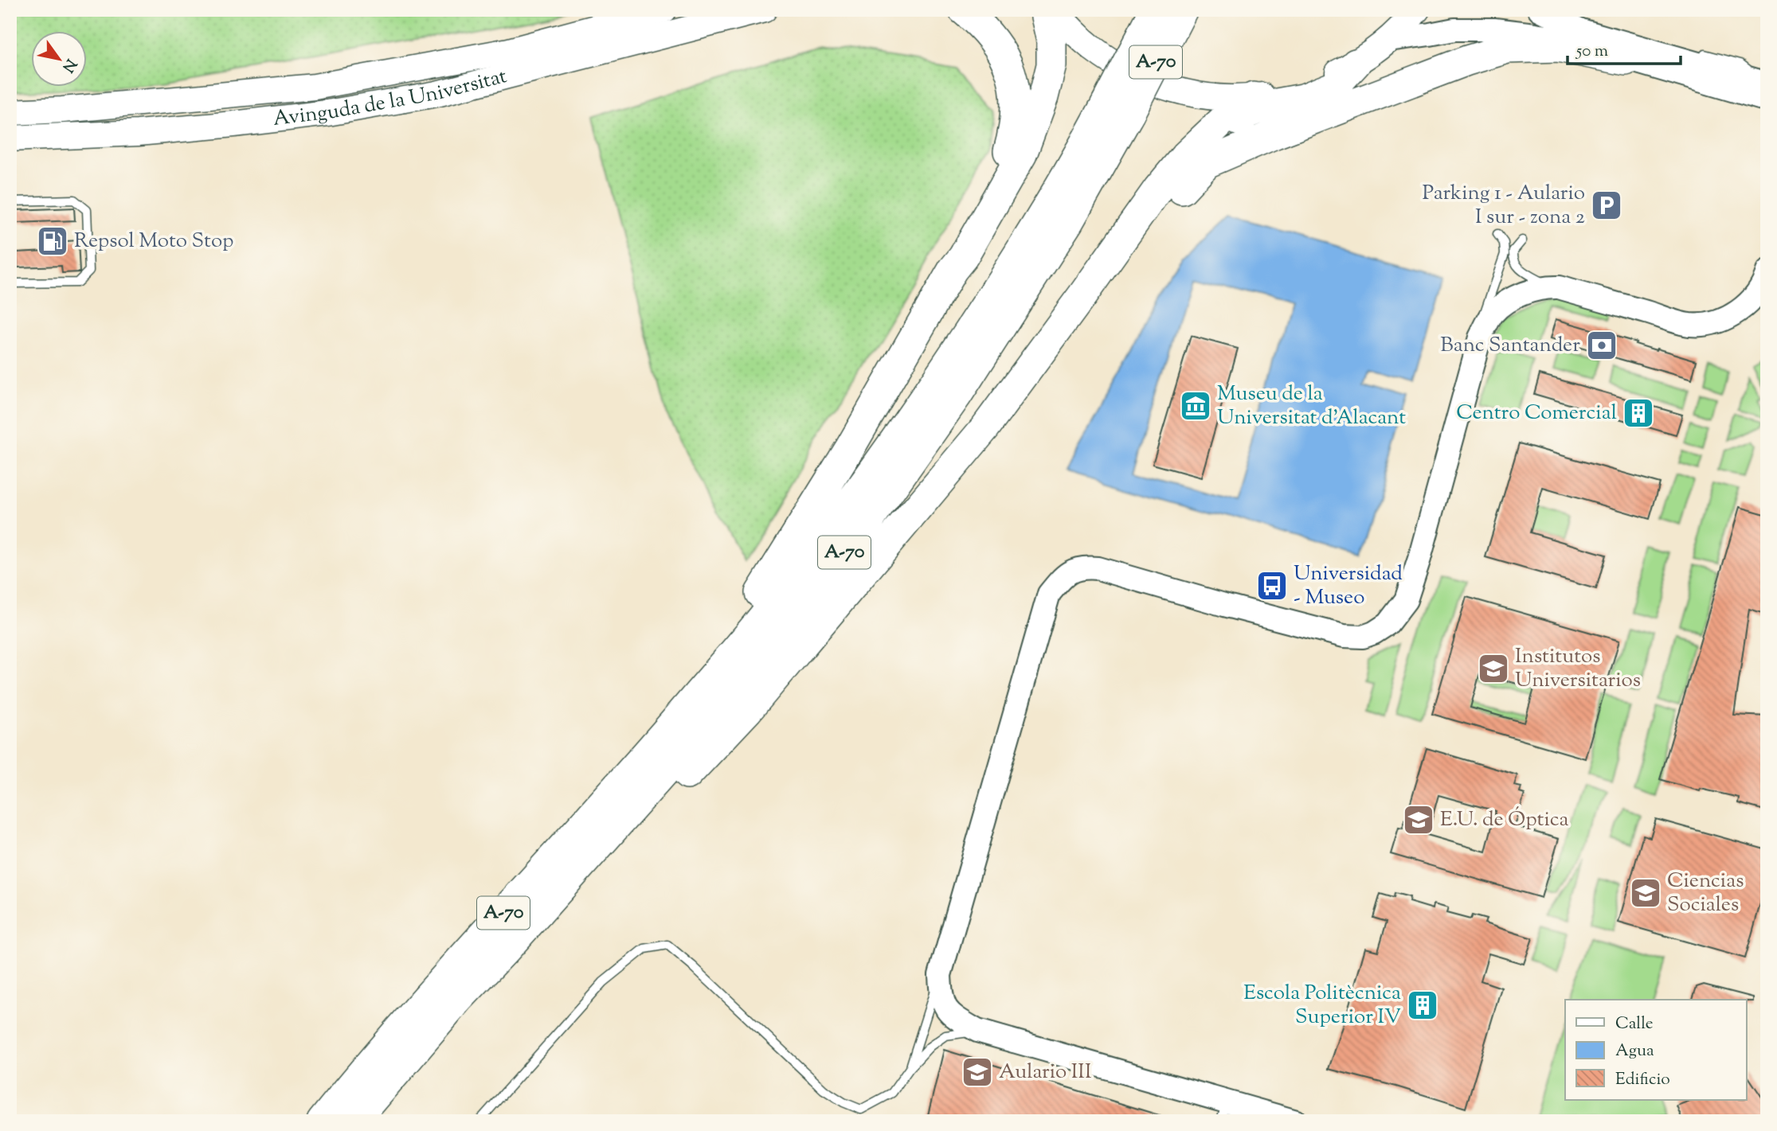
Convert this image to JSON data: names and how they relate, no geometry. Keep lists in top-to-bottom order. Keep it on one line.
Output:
{"streets":{"highway":["A-70"],"main road":["Avinguda de la Universitat"]},"places":{"parking":["Parking 1 - Aulario I sur - zona 2"],"fuel station":["Repsol Moto Stop"],"bank":["Banc Santander"],"museum":["Museu de la Universitat d'Alacant"],"building":["Centro Comercial","Escola Politècnica Superior IV"],"bus stop":["Universidad - Museo"],"school or university":["Institutos Universitarios","E.U. de Óptica","Ciencias Sociales","Aulario III"]},"legend":["Calle","Agua","Edificio"],"scale_bar":"50 m","north":"bottom right"}
